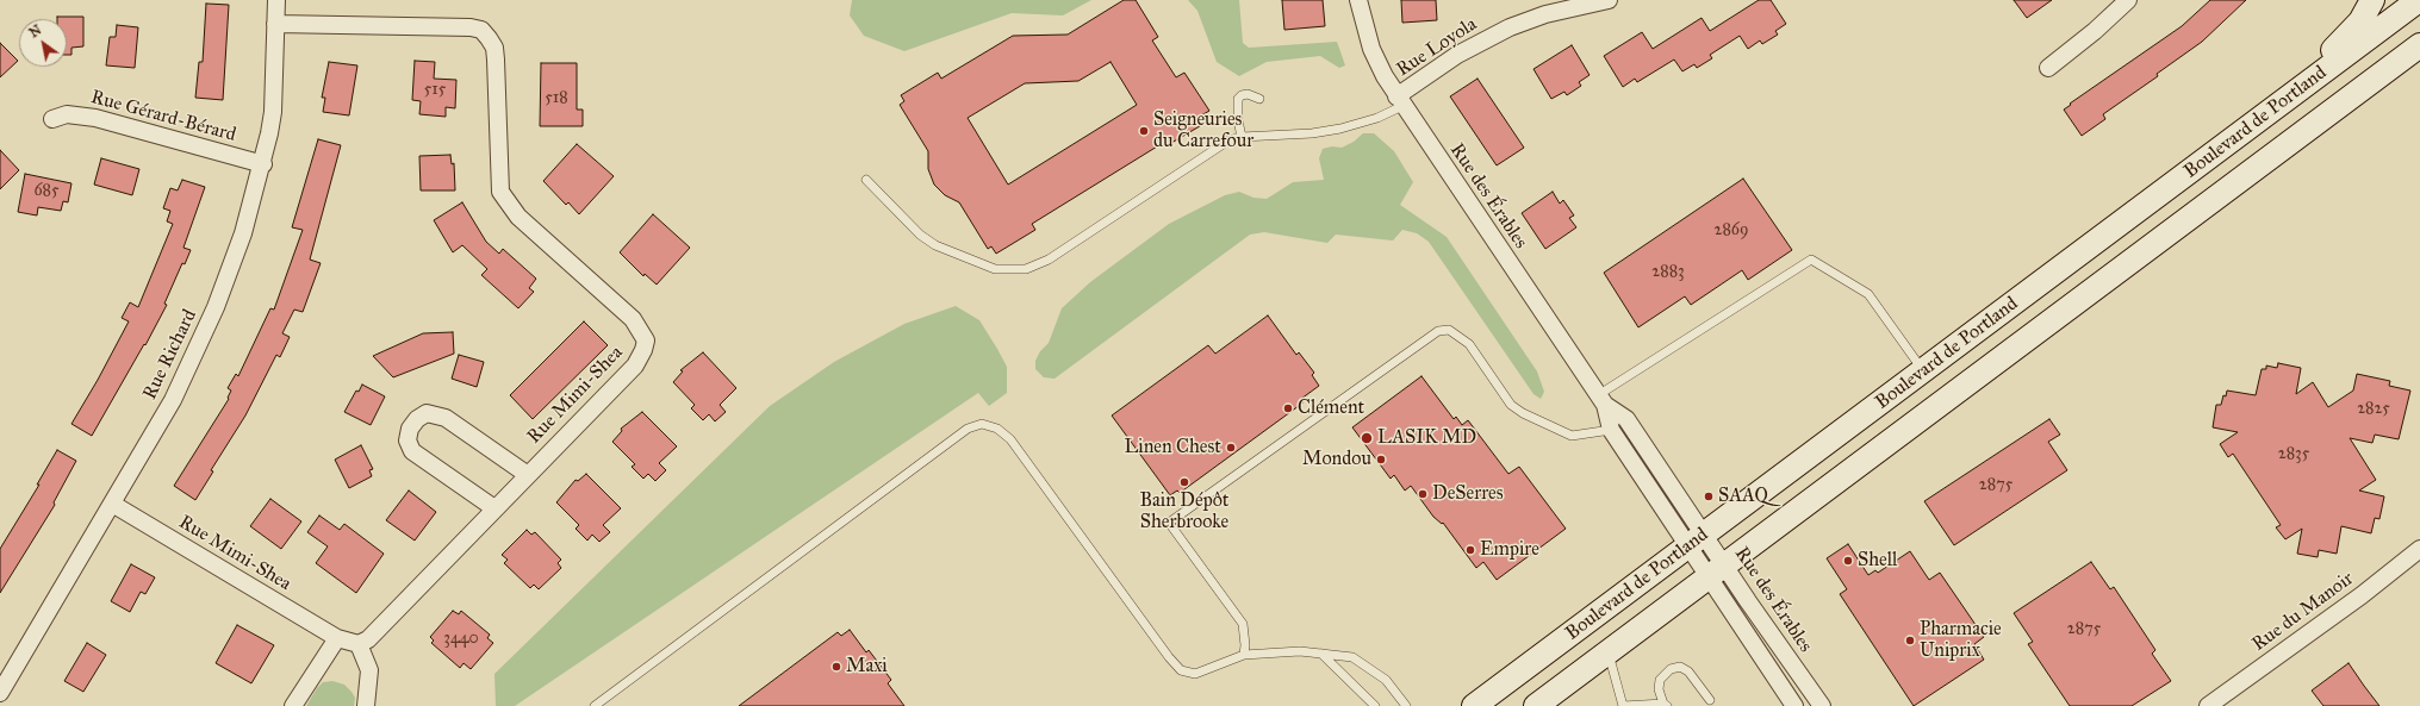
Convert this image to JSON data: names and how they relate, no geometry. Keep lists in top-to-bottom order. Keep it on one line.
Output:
{"streets":{"main road":["Boulevard de Portland"],"street":["Rue Loyola","Rue Gérard-Bérard","Rue des Érables","Rue Richard","Rue Mimi-Shea","Rue du Manoir"]},"crossings":[["Rue Loyola","Rue des Érables"],["Rue Gérard-Bérard","Rue Richard"],["Boulevard de Portland","Rue des Érables"],["Rue Richard","Rue Mimi-Shea"]],"places":["Seigneuries du Carrefour","Clément","LASIK MD","Linen Chest","Mondou","Bain Dépôt Sherbrooke","DeSerres","SAAQ","Empire","Shell","Pharmacie Uniprix","Maxi"],"house_numbers":["515","518","685","2869","2883","2825","2835","2875","2875","3440"],"north":"top left"}
